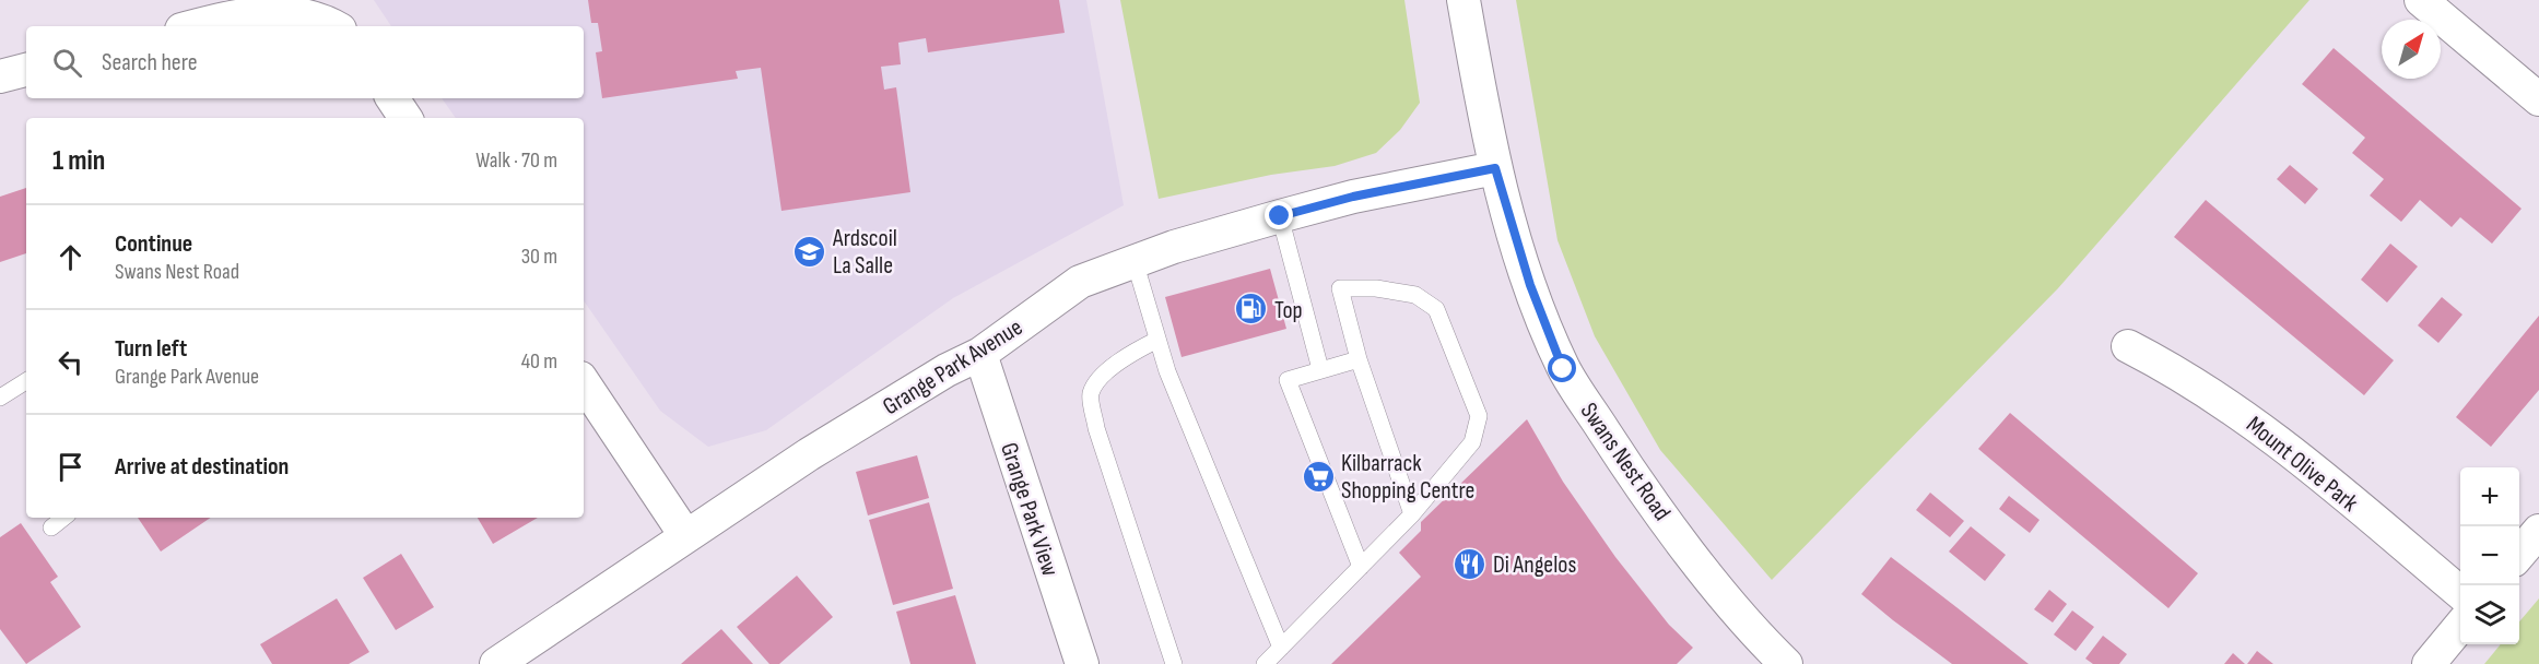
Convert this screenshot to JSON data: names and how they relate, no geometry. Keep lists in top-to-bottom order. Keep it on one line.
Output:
{"streets":{"street":["Grange Park Avenue","Swans Nest Road","Mount Olive Park","Grange Park View"]},"crossings":[["Grange Park Avenue","Swans Nest Road"],["Grange Park Avenue","Grange Park View"]],"places":{"school or university":["Ardscoil La Salle"],"fuel station":["Top"],"supermarket":["Kilbarrack Shopping Centre"],"restaurant":["Di Angelos"]},"north":"top right","page":{"search":"Search here","heading":["1 min","Walk · 70 m"],"list":[["Continue","Swans Nest Road","30 m"],["Turn left","Grange Park Avenue","40 m"],"Arrive at destination"],"map_buttons":["+","−"]}}
